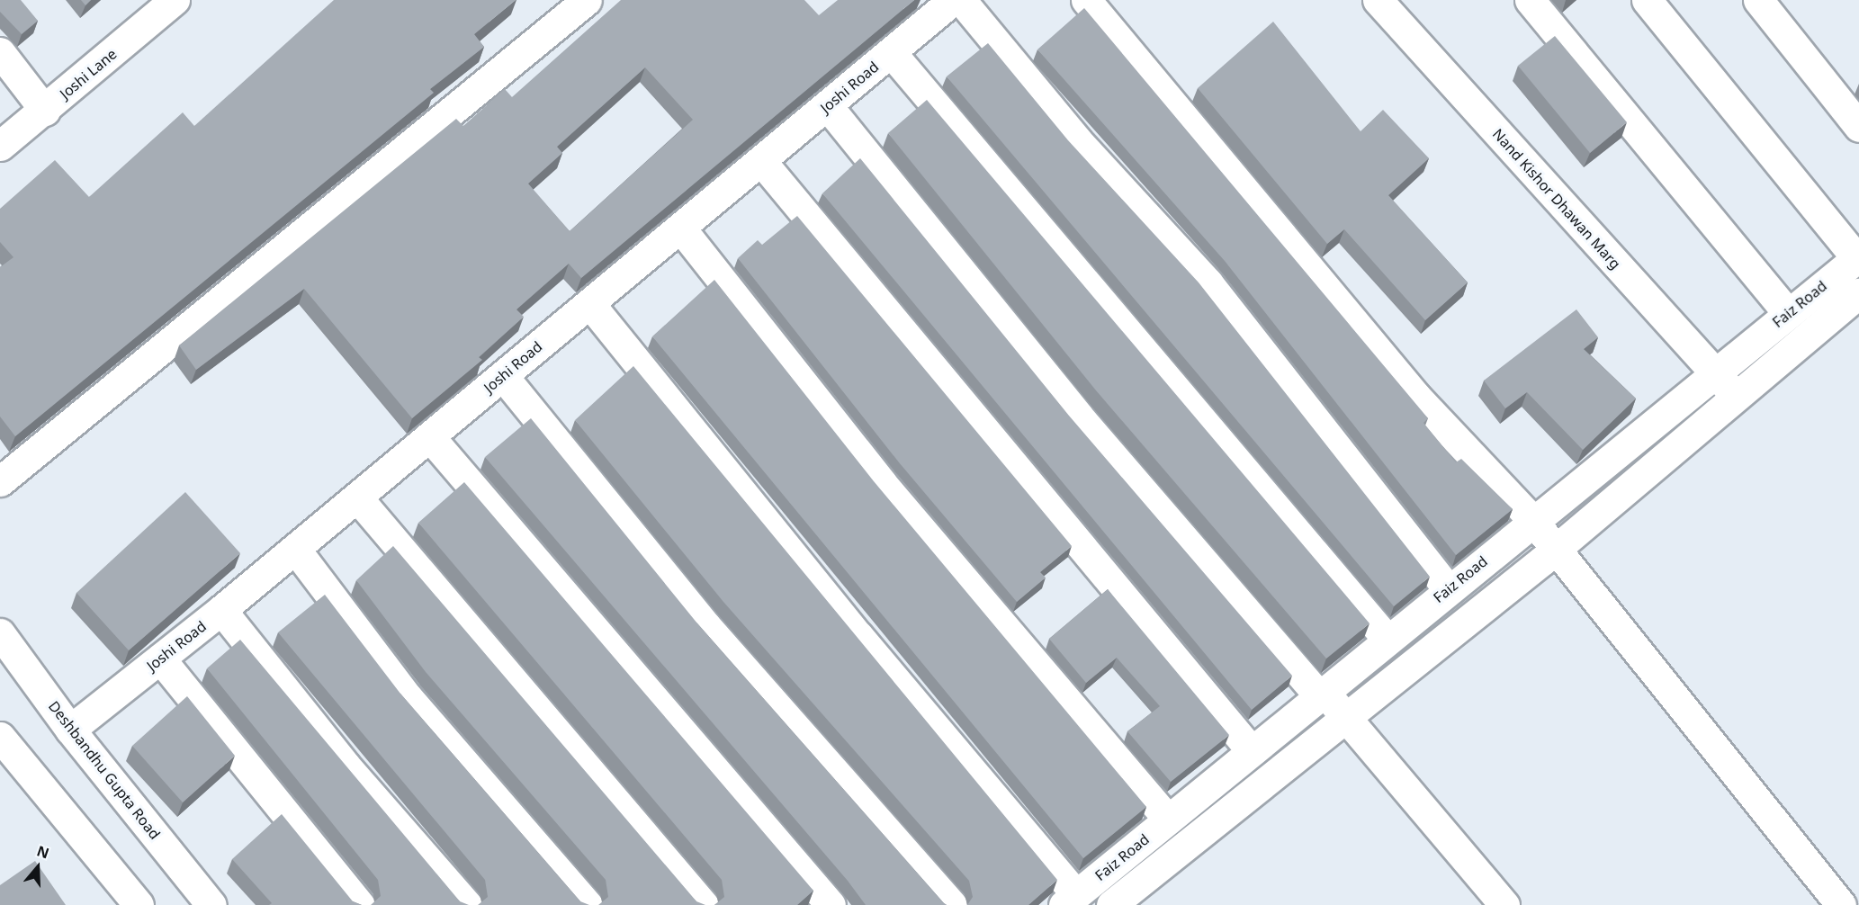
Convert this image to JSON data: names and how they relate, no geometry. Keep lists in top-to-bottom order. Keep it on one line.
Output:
{"streets":{"street":["Joshi Lane","Joshi Road","Nand Kishor Dhawan Marg","Faiz Road","Deshbandhu Gupta Road"]},"crossings":[["Joshi Road","Deshbandhu Gupta Road"],["Nand Kishor Dhawan Marg","Faiz Road"]],"north":"top"}
